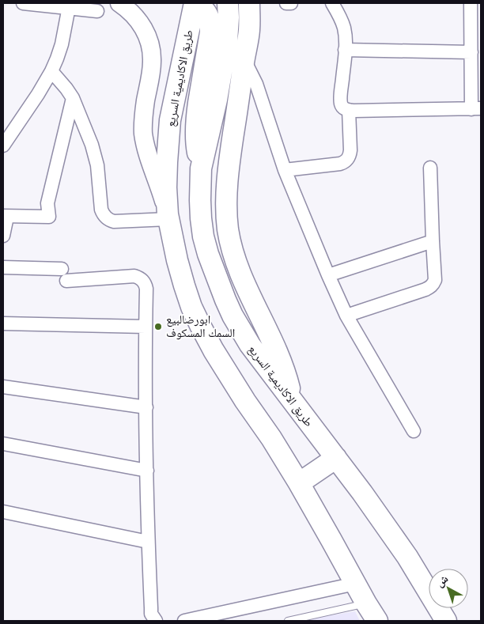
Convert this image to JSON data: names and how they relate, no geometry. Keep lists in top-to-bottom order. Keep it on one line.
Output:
{"streets":{"highway":["طريق الاكاديمية السريع"]},"places":["ابورضالبيع السمك المسكوف"],"north":"top left"}
